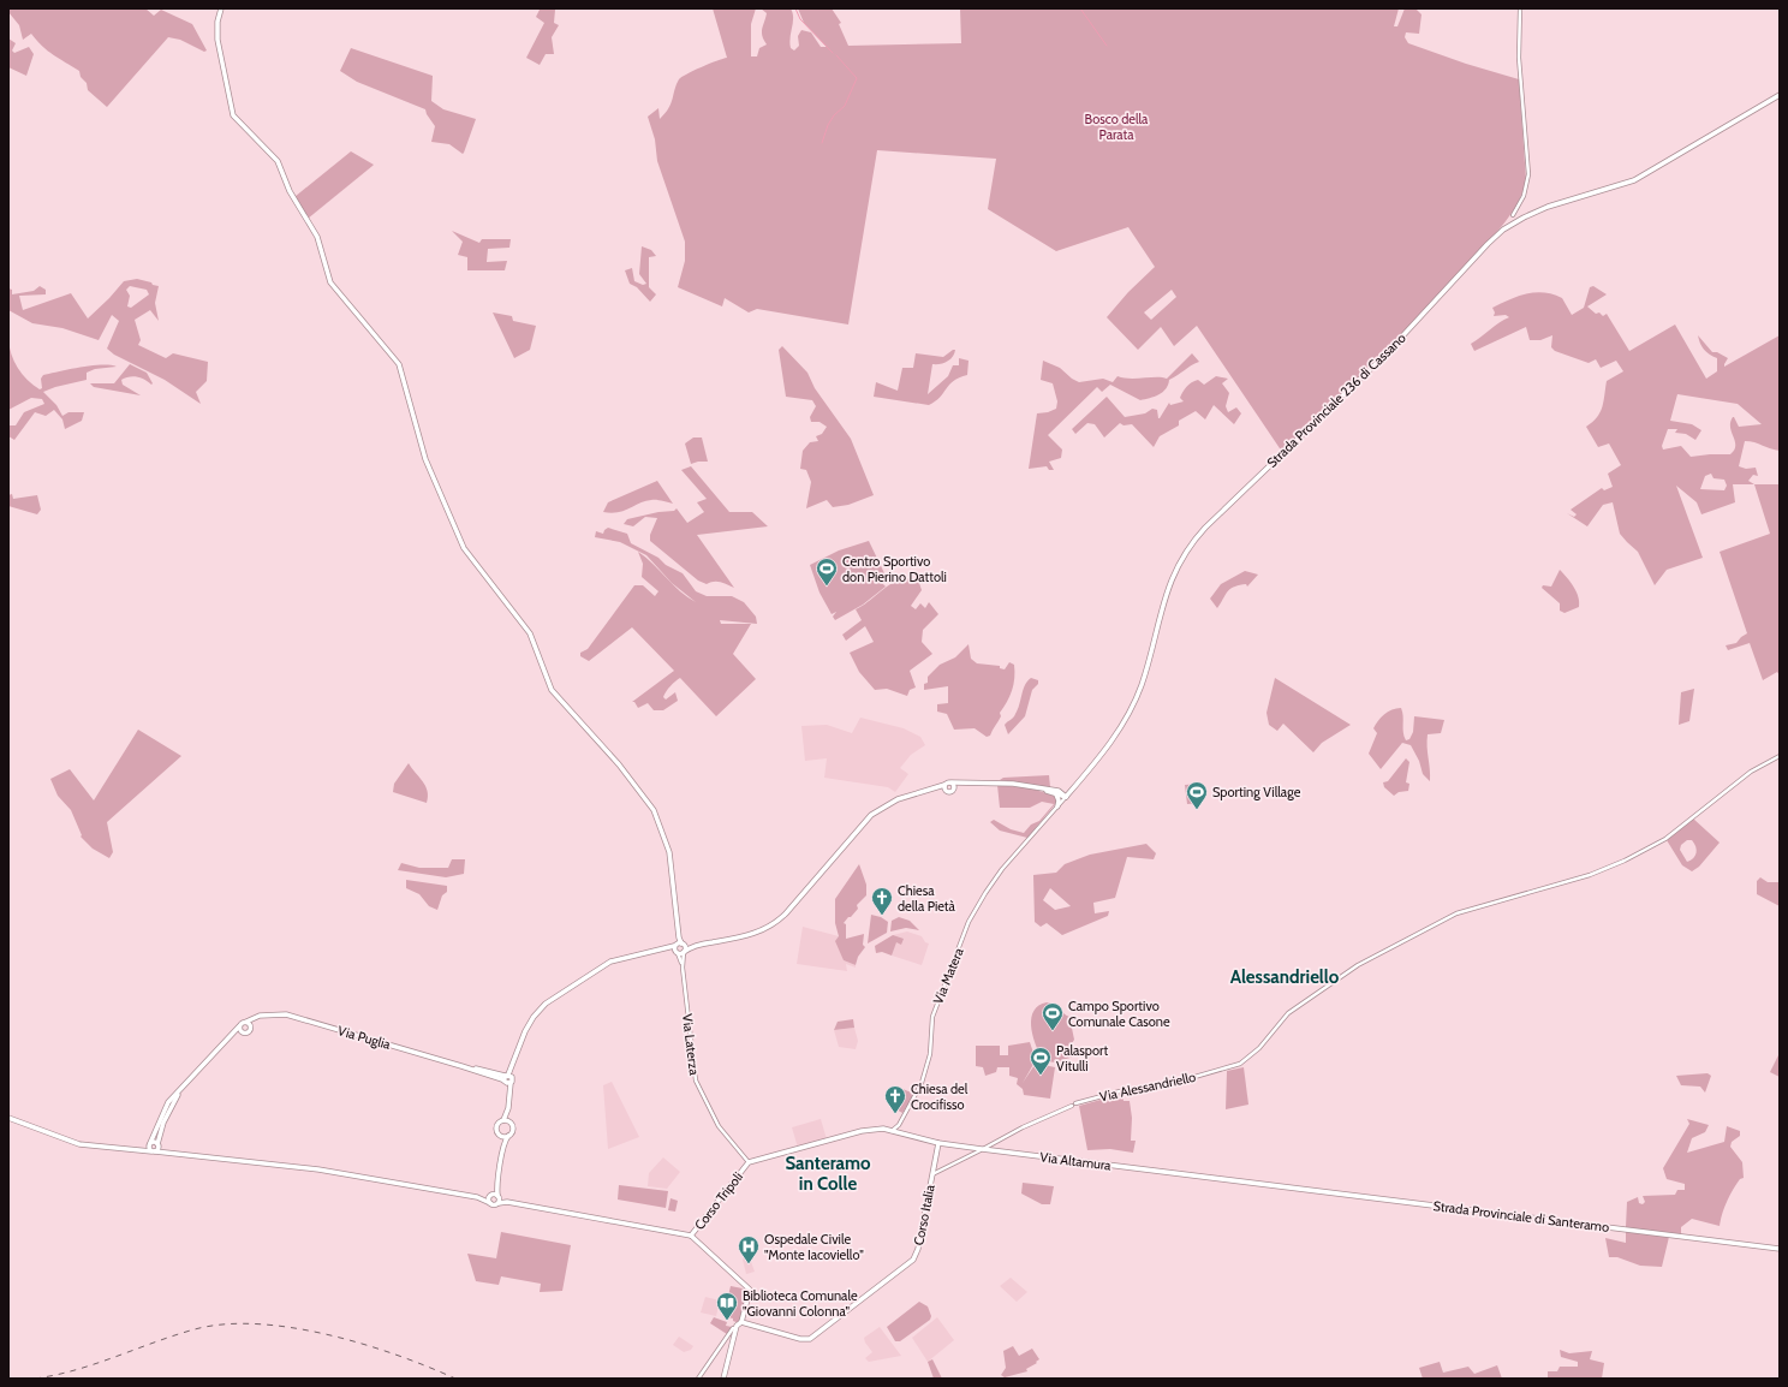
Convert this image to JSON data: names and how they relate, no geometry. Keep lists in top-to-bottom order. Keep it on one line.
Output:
{"streets":{"main road":["Strada Provinciale 236 di Cassano","Via Puglia","Via Altamura","Corso Tripoli","Corso Italia","Strada Provinciale di Santeramo"],"street":["Via Matera","Via Laterza","Via Alessandriello"]},"crossings":[["Strada Provinciale 236 di Cassano","Via Matera"],["Via Laterza","Corso Tripoli"],["Via Alessandriello","Via Altamura"],["Via Alessandriello","Corso Italia"],["Via Altamura","Corso Tripoli"],["Via Altamura","Corso Italia"],["Via Altamura","Strada Provinciale di Santeramo"]],"districts":["Alessandriello","Santeramo in Colle"],"parks":["Bosco della Parata"],"places":{"sports":["Centro Sportivo don Pierino Dattoli","Sporting Village","Campo Sportivo Comunale Casone","Palasport Vitulli"],"church":["Chiesa della Pietà","Chiesa del Crocifisso"],"hospital":["Ospedale Civile \"Monte Iacoviello\""],"library":["Biblioteca Comunale \"Giovanni Colonna\""]}}
